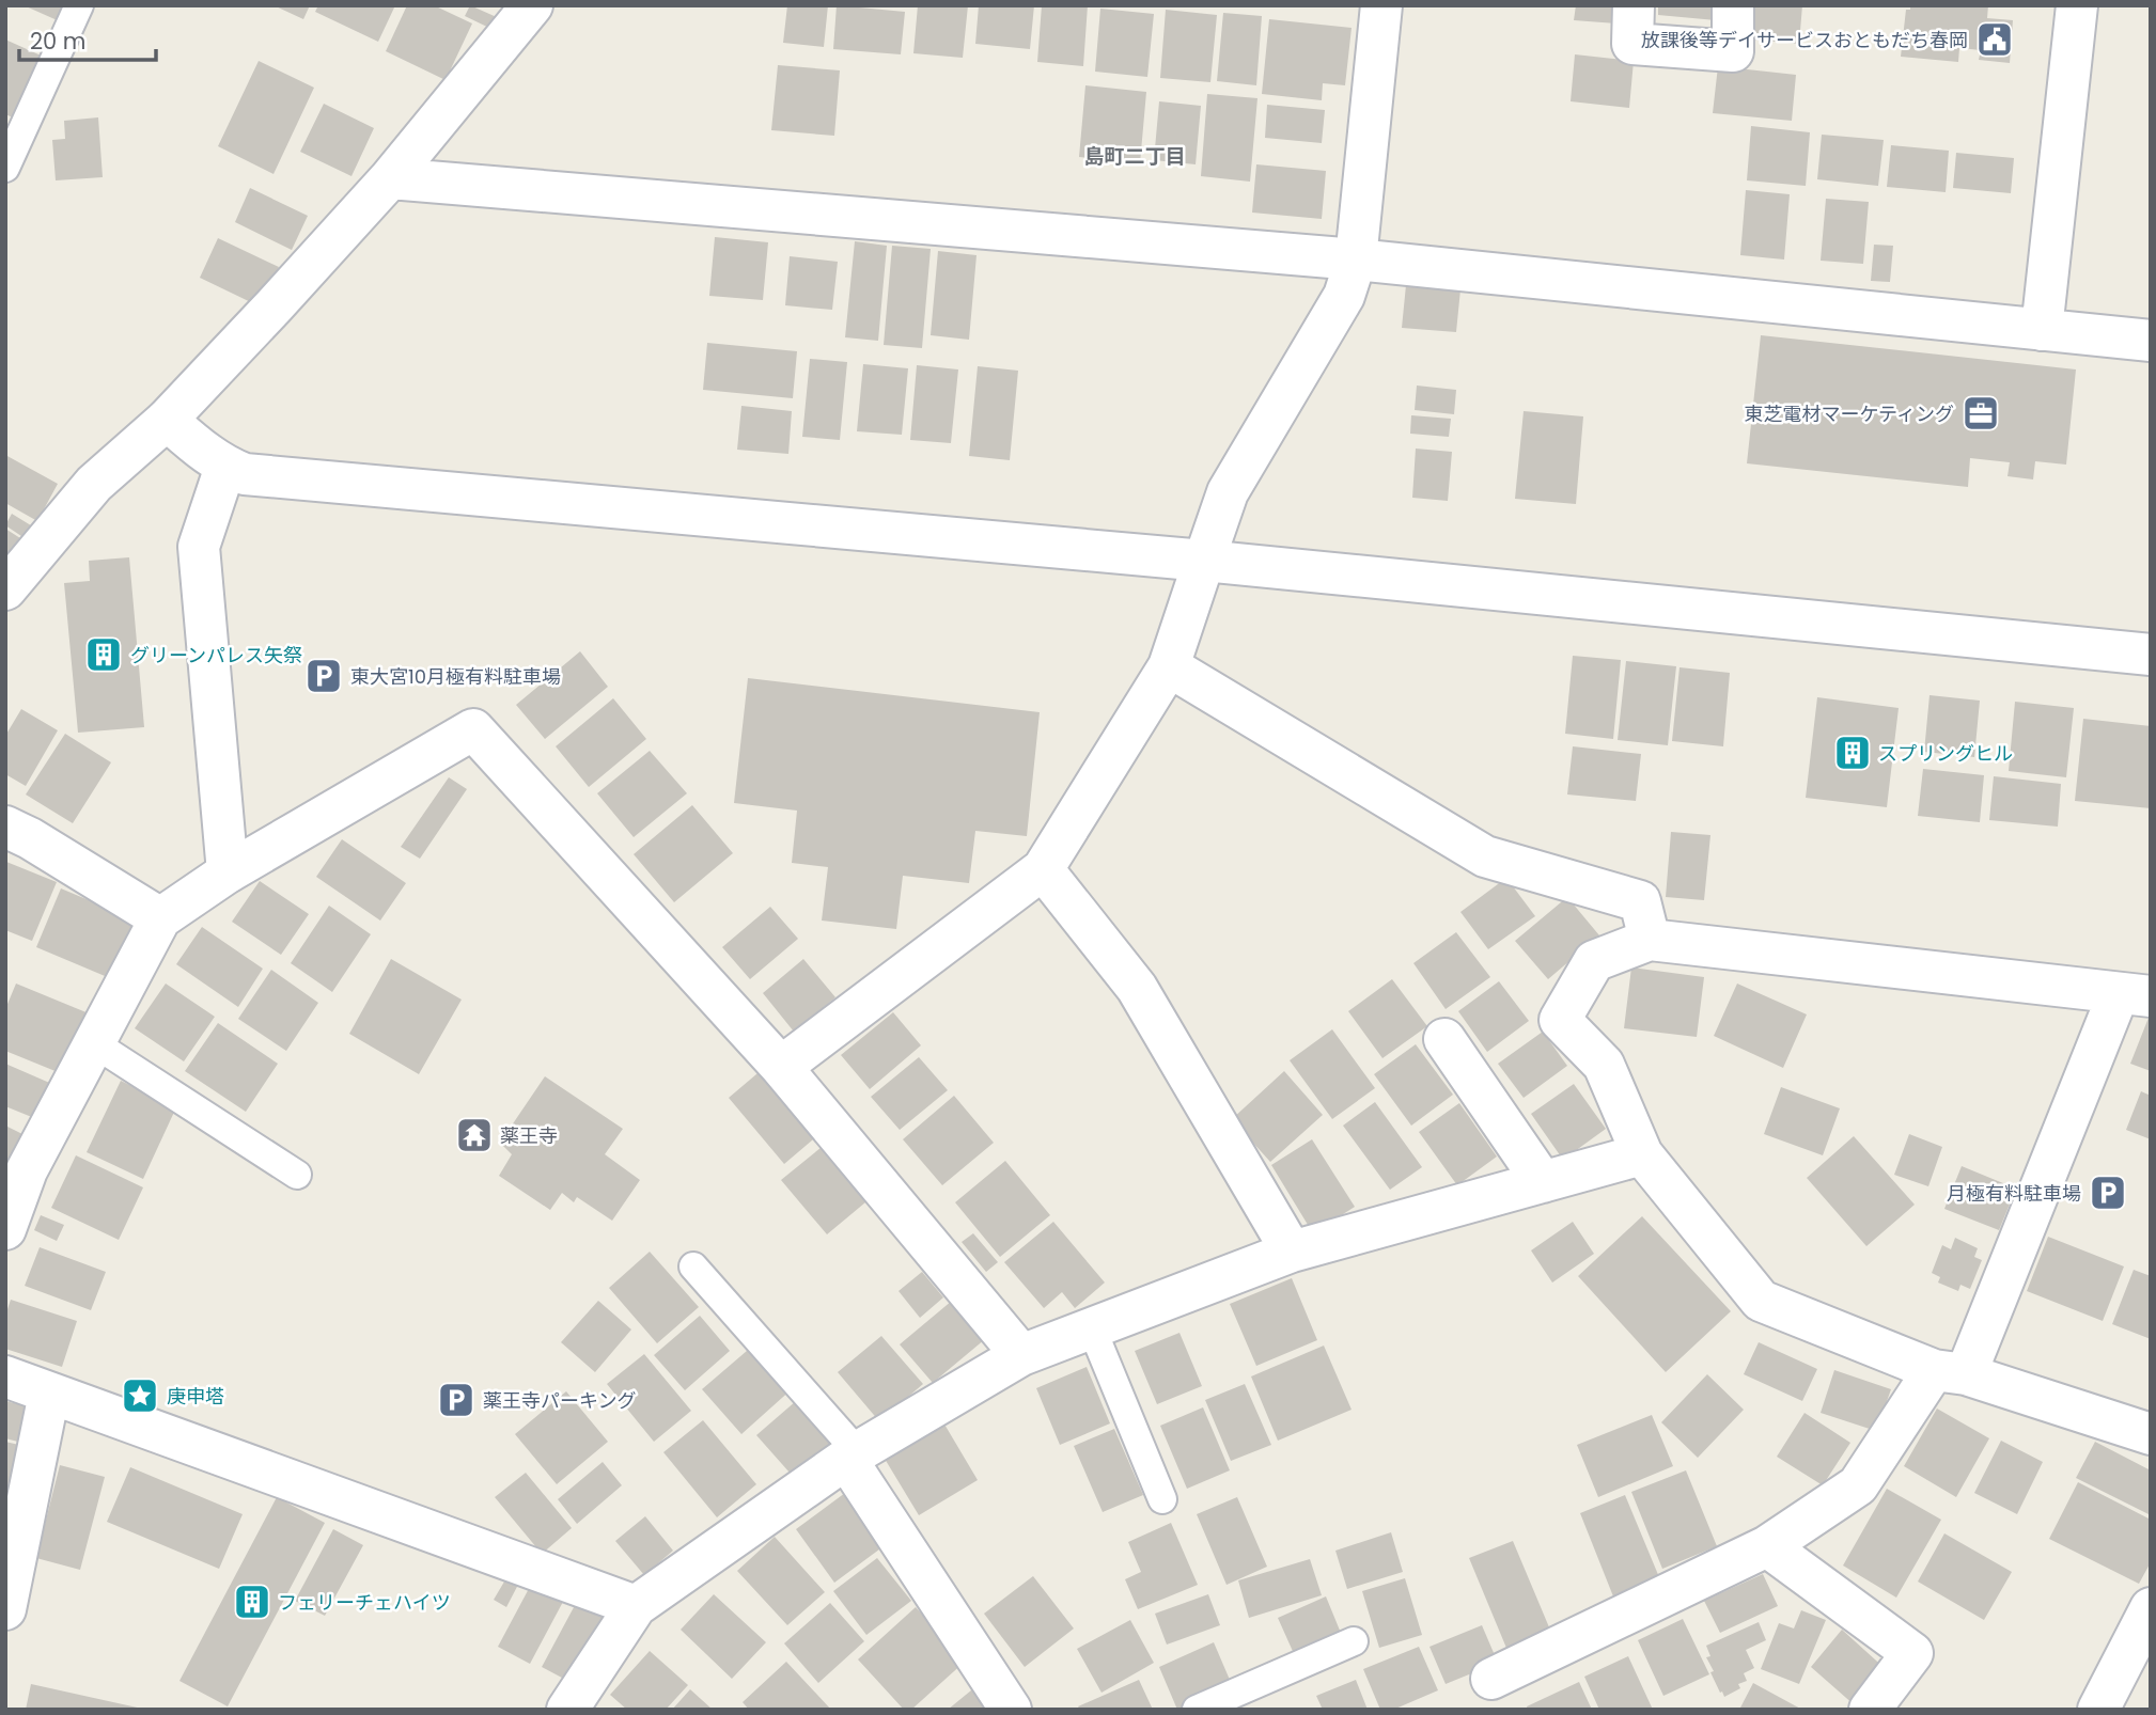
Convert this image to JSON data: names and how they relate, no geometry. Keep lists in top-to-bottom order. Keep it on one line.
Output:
{"districts":["島町二丁目"],"places":{"public building":["放課後等デイサービスおともだち春岡"],"office":["東芝電材マーケティング"],"building":["グリーンパレス矢祭","スプリングヒル","フェリーチェハイツ"],"parking":["東大宮10月極有料駐車場","月極有料駐車場","薬王寺パーキング"],"temple":["薬王寺"],"place":["庚申塔"]},"scale_bar":"20 m"}
